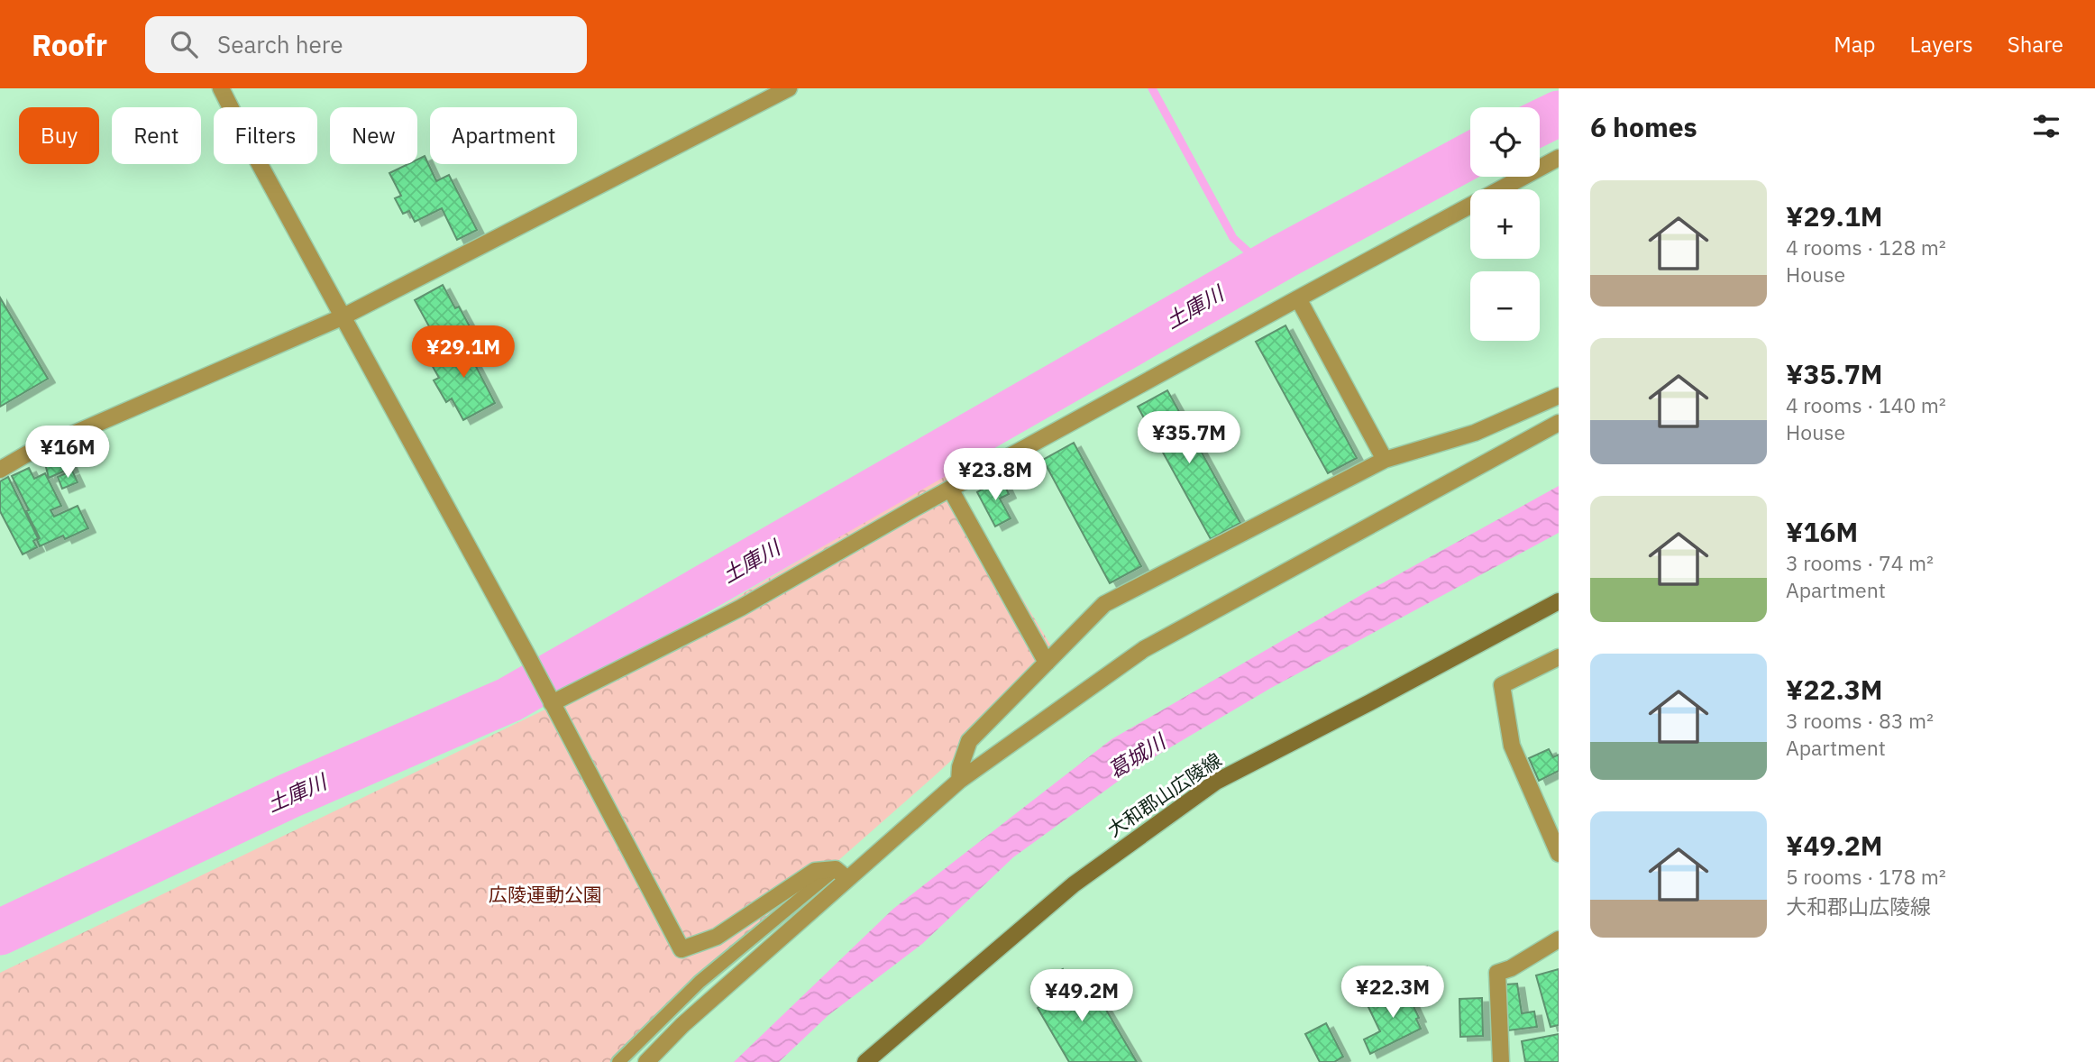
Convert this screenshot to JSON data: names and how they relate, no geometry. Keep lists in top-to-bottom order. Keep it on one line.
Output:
{"streets":{"main road":["大和郡山広陵線"]},"water":["土庫川","葛城川"],"parks":["広陵運動公園"],"page":{"header":"Roofr","search":"Search here","nav":["Map","Layers","Share"],"heading":"6 homes","map_buttons":["+","−"],"chip":["Buy","Rent","Filters","New","Apartment"],"list":[{"name":"¥29.1M","note":"4 rooms · 128 m² · House"},{"name":"¥35.7M","note":"4 rooms · 140 m² · House"},{"name":"¥16M","note":"3 rooms · 74 m² · Apartment"},{"name":"¥22.3M","note":"3 rooms · 83 m² · Apartment"},{"name":"¥49.2M","note":"5 rooms · 178 m² · 大和郡山広陵線"}],"price":["¥29.1M","¥35.7M","¥16M","¥23.8M","¥22.3M","¥49.2M"]}}
